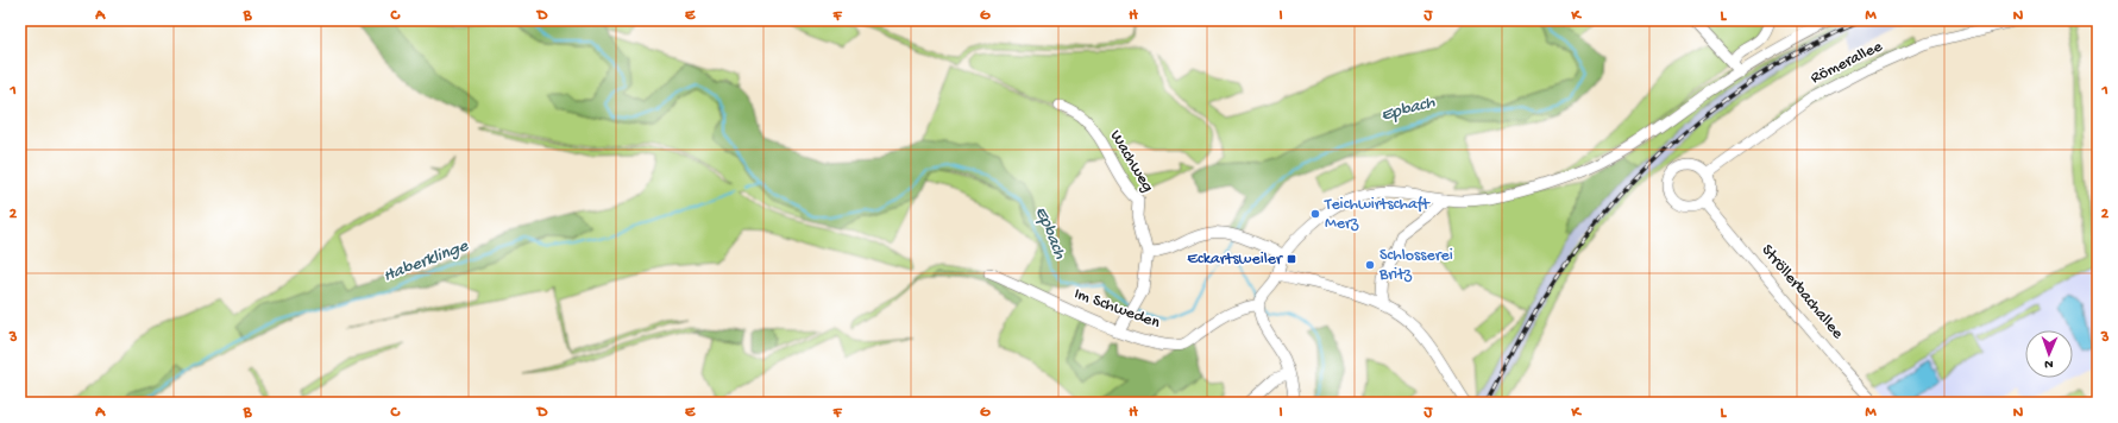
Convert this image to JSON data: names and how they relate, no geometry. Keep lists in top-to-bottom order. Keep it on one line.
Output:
{"streets":{"street":["Römerallee","Wachweg","Ströllerbachallee","Im Schweden"]},"crossings":[["Römerallee","Ströllerbachallee"],["Wachweg","Im Schweden"]],"water":["Epbach","Haberklinge"],"places":{"other":["Teichwirtschaft Merz","Schlosserei Britz"],"transit":["Eckartsweiler"]},"north":"bottom","grid":{"columns":["A","B","C","D","E","F","G","H","I","J","K","L","M","N"],"rows":["1","2","3"]}}
